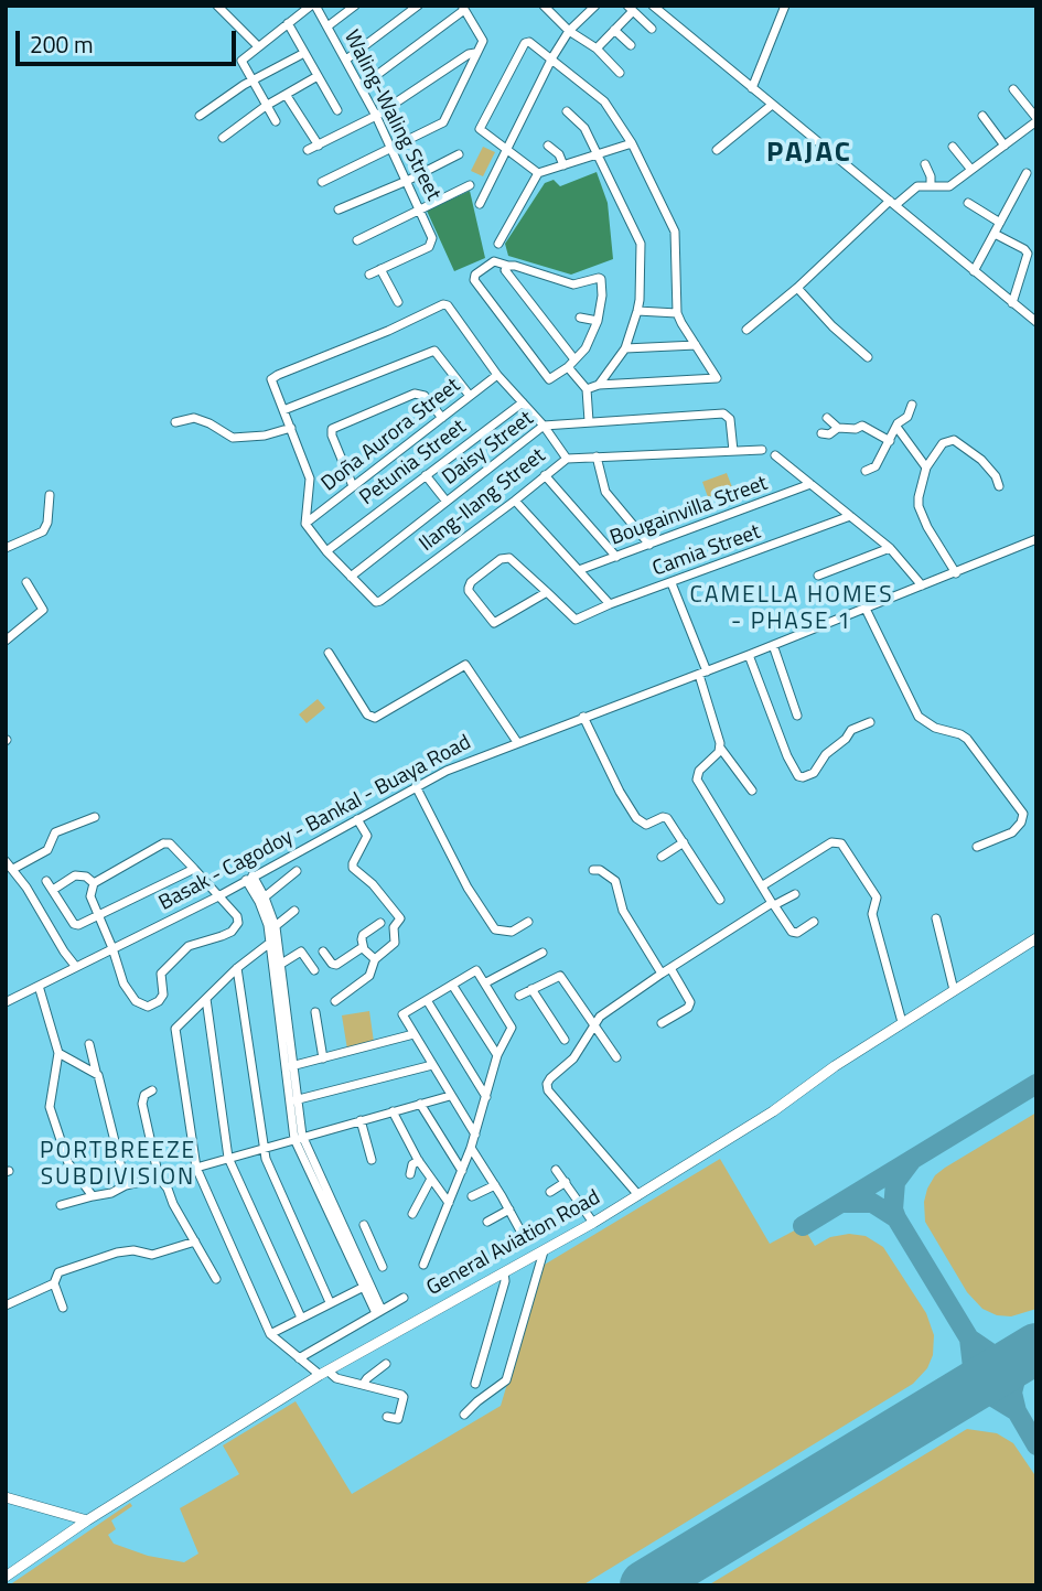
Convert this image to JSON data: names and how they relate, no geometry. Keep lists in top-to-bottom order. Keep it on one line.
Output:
{"streets":{"main road":["General Aviation Road"],"street":["Waling-Waling Street","Doña Aurora Street","Daisy Street","Petunia Street","Ilang-Ilang Street","Bougainvilla Street","Camia Street","Basak - Cagodoy - Bankal - Buaya Road"]},"crossings":[["Daisy Street","Ilang-Ilang Street"]],"districts":["PAJAC","CAMELLA HOMES - PHASE 1","PORTBREEZE SUBDIVISION"],"scale_bar":"200 m"}
